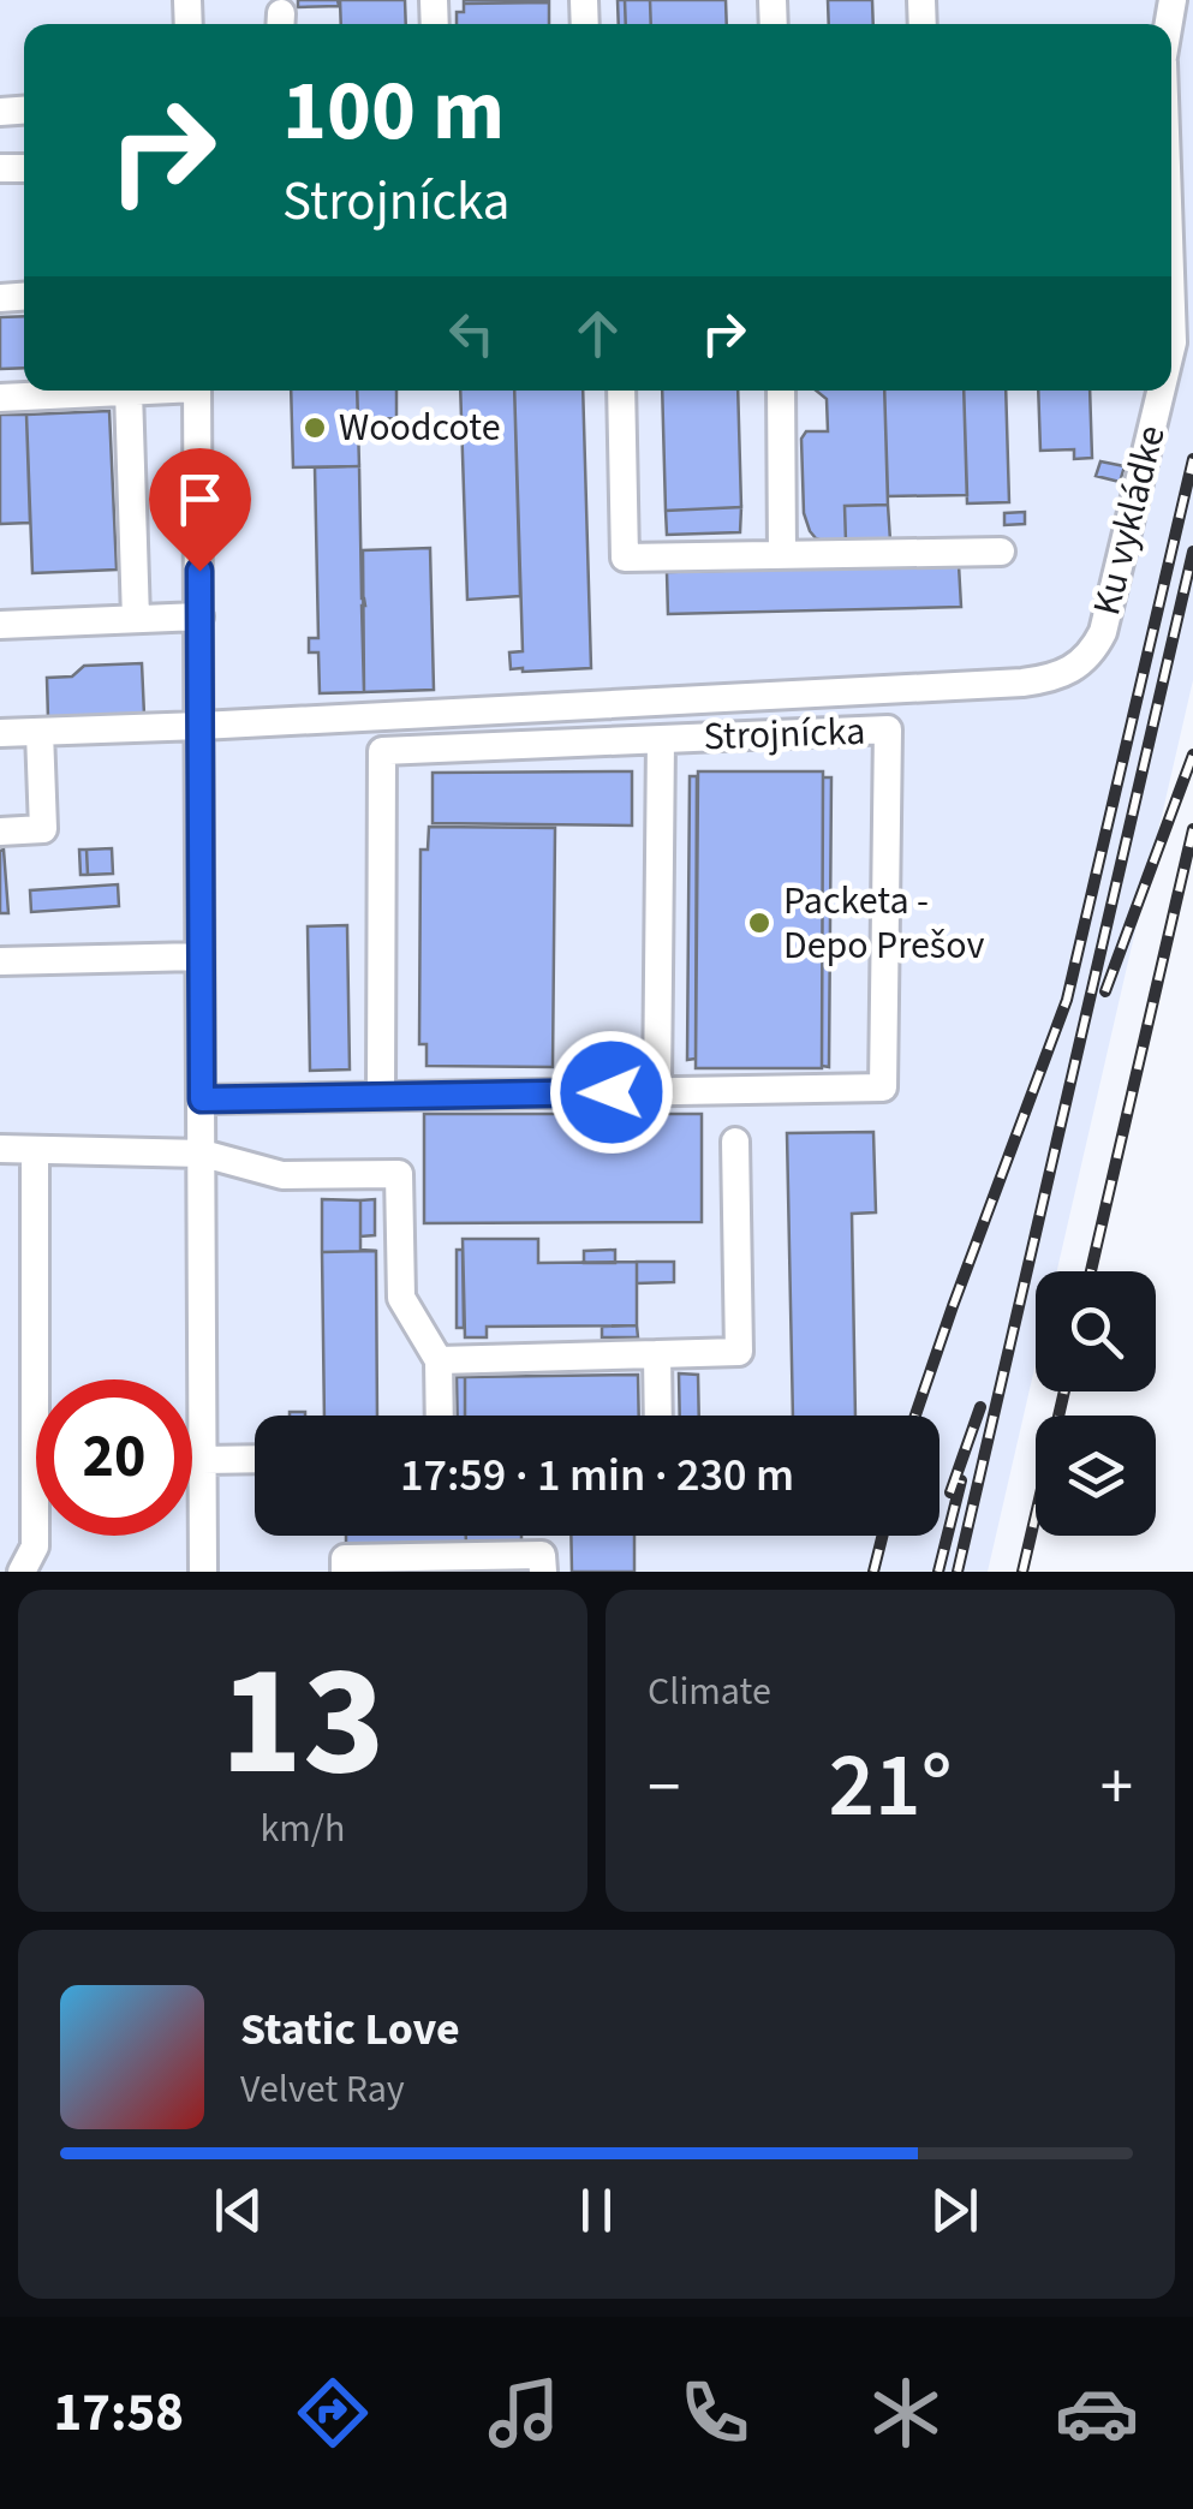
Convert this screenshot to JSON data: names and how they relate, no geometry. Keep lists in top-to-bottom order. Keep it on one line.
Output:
{"streets":{"street":["Ku vykládke","Strojnícka"]},"places":["Woodcote","Packeta - Depo Prešov"],"page":{"turn":["100 m","Strojnícka"],"limit":"20","trip":"17:59 · 1 min · 230 m","tile":[["13","km/h"],"Climate"],"heat":["−","21°","+"],"song":["Static Love","Velvet Ray"],"tabs":"17:58"}}
